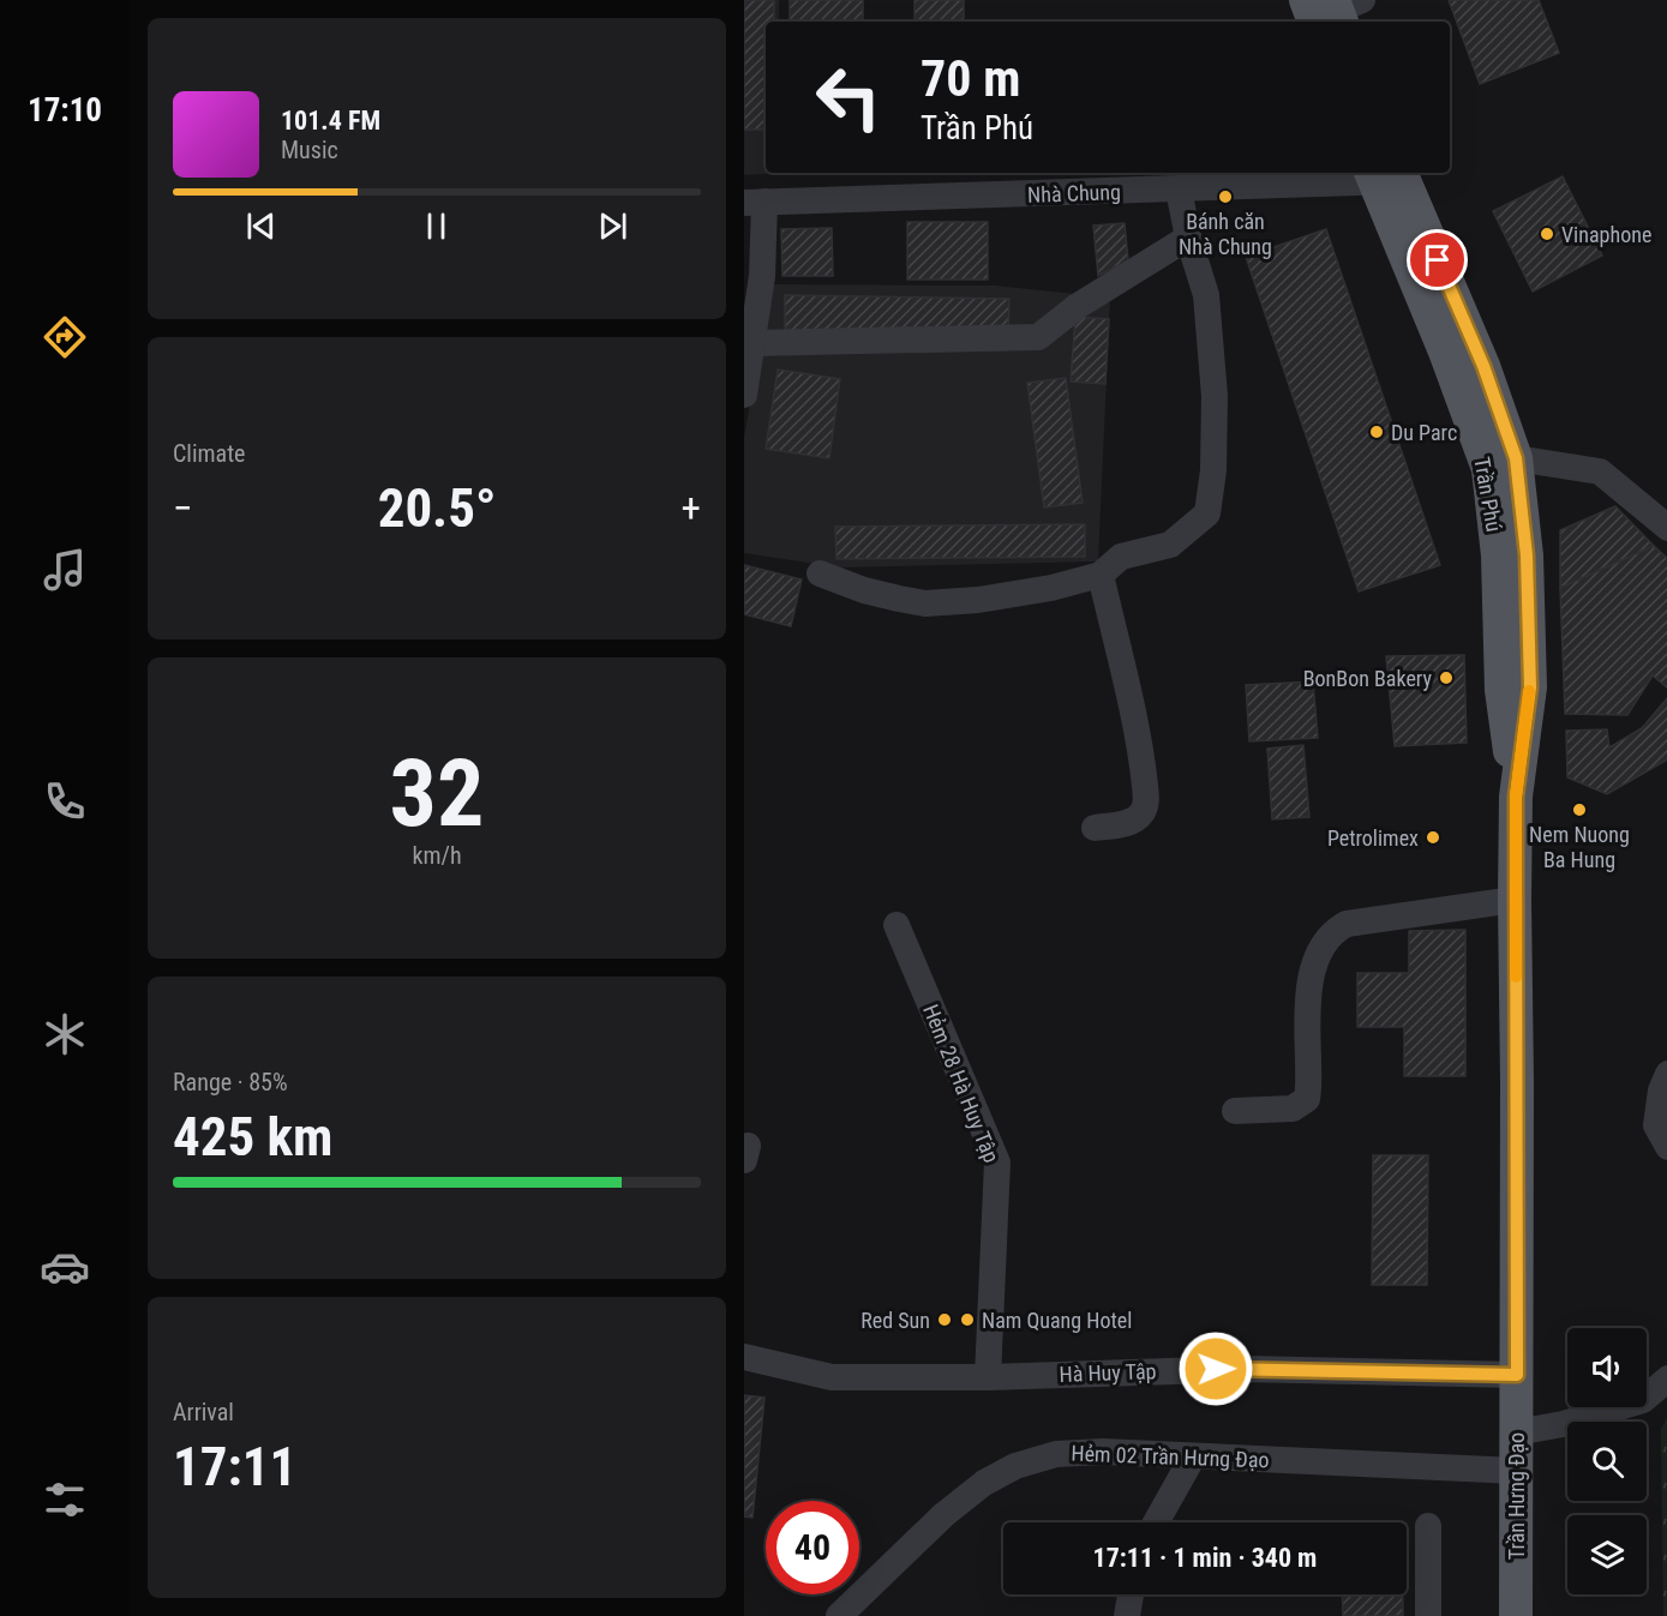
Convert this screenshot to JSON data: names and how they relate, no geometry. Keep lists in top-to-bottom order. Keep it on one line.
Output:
{"streets":{"main road":["Trần Phú","Trần Hưng Đạo"],"street":["Nhà Chung","Hẻm 28 Hà Huy Tập","Hà Huy Tập","Hẻm 02 Trần Hưng Đạo"]},"crossings":[["Nhà Chung","Trần Phú"],["Trần Phú","Hà Huy Tập"],["Trần Phú","Trần Hưng Đạo"],["Hẻm 28 Hà Huy Tập","Hà Huy Tập"],["Hà Huy Tập","Trần Hưng Đạo"],["Hẻm 02 Trần Hưng Đạo","Trần Hưng Đạo"]],"places":["Bánh căn Nhà Chung","Vinaphone","Du Parc","BonBon Bakery","Nem Nuong Ba Hung","Petrolimex","Red Sun","Nam Quang Hotel"],"page":{"tabs":"17:10","turn":["70 m","Trần Phú"],"song":["101.4 FM","Music"],"tile":["Climate",["32","km/h"],["Range · 85%","425 km"],["Arrival","17:11"]],"heat":["−","20.5°","+"],"limit":"40","trip":"17:11 · 1 min · 340 m"}}
